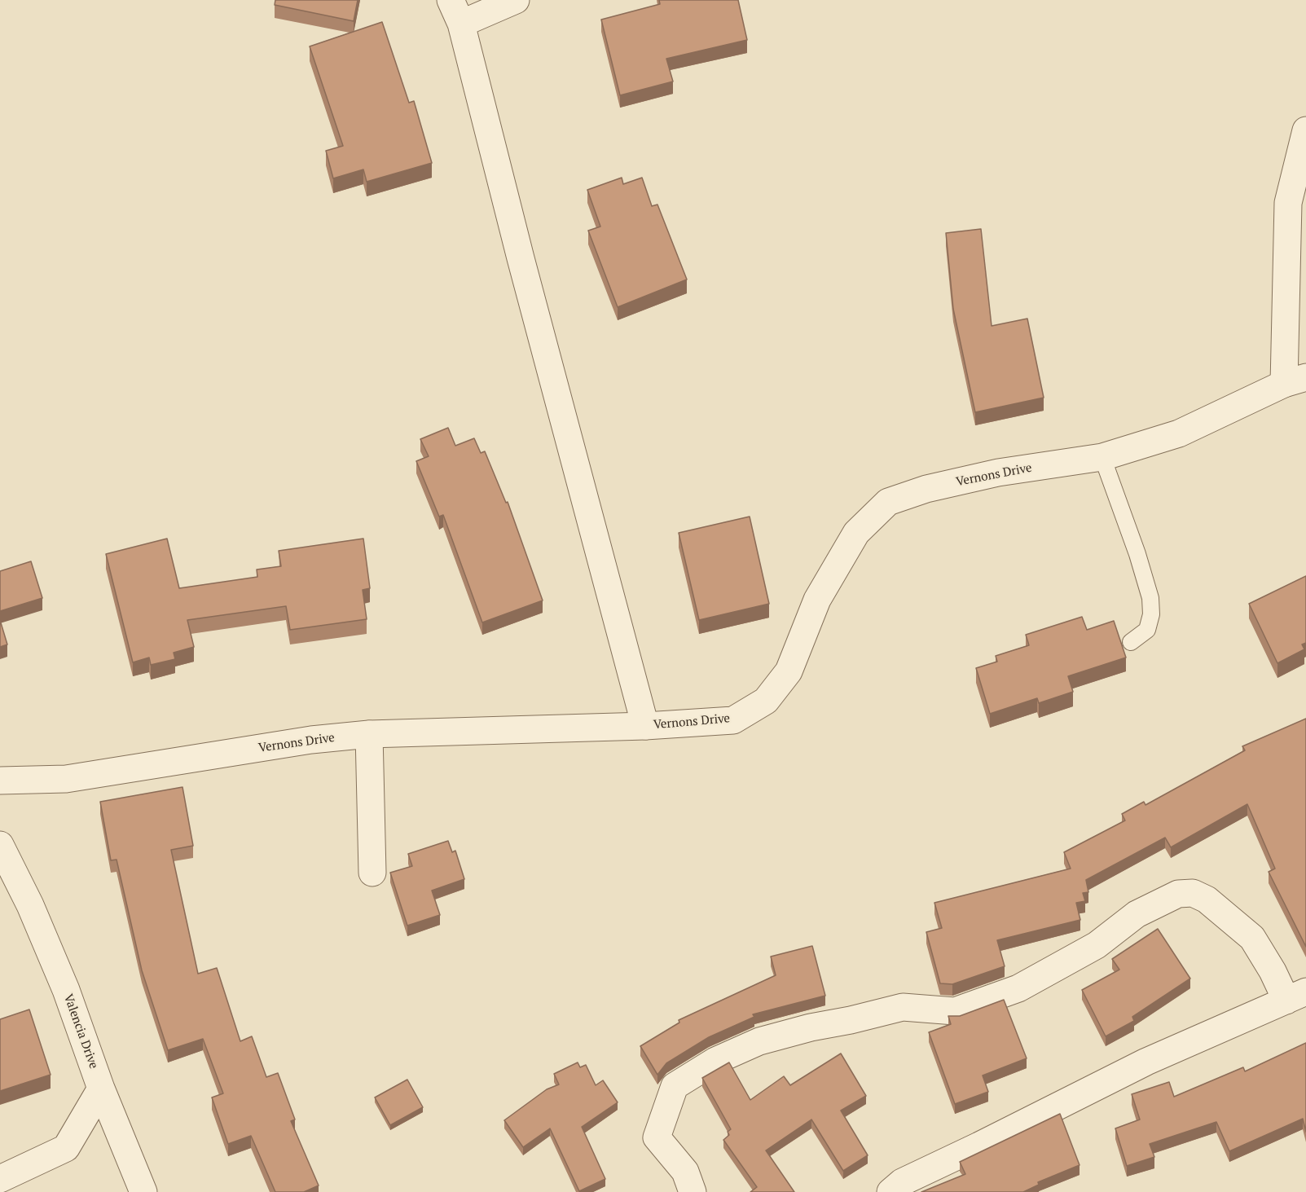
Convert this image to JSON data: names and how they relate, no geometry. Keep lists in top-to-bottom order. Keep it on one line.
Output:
{"streets":{"street":["Vernons Drive","Valencia Drive"]}}
